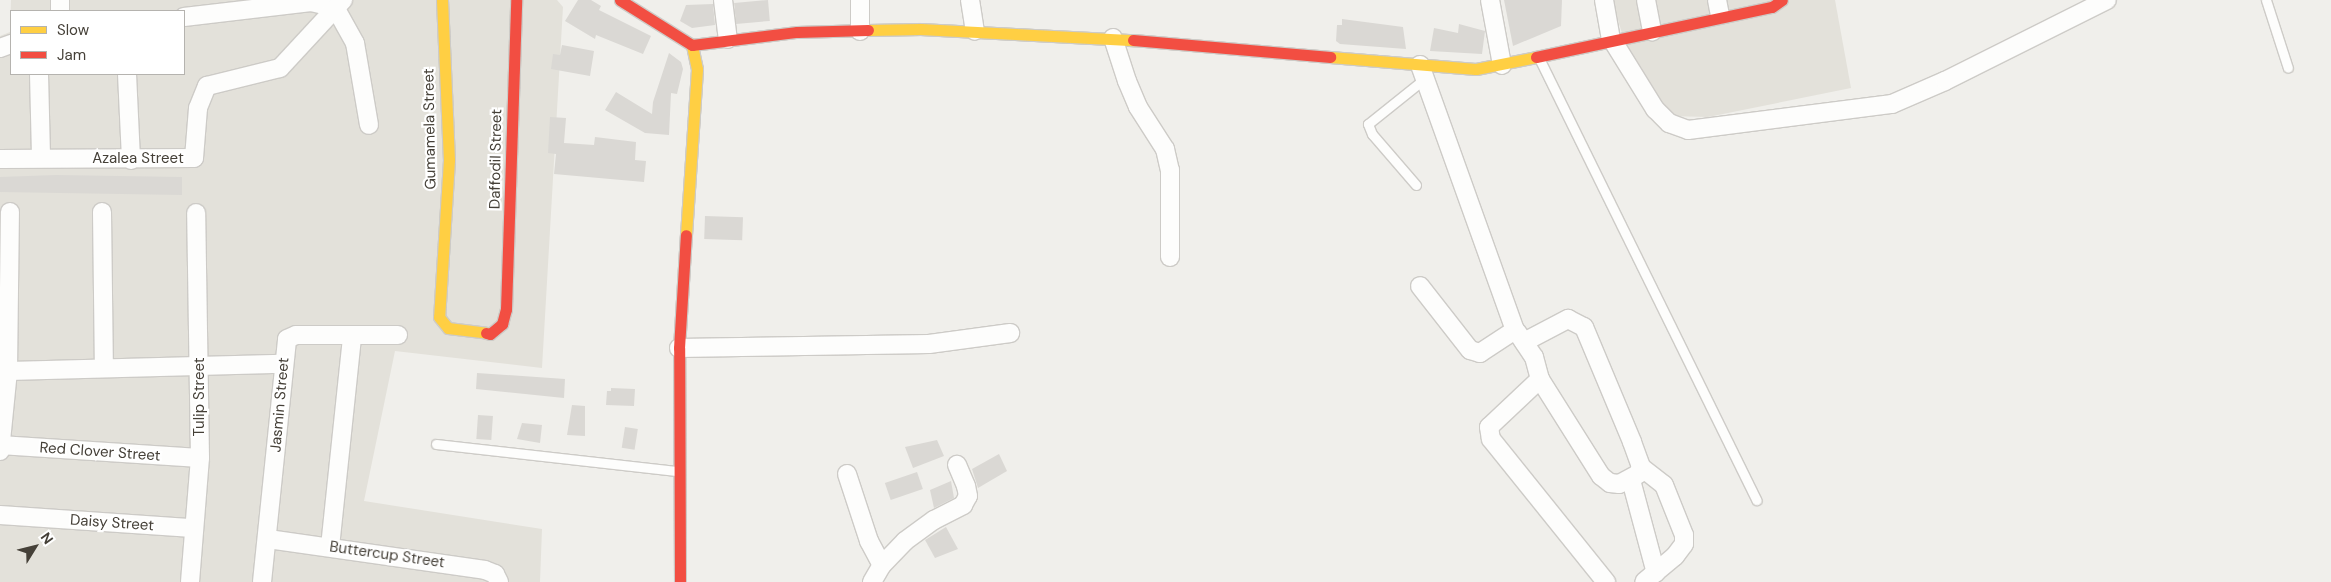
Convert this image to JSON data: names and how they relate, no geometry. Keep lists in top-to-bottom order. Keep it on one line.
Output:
{"streets":{"street":["Gumamela Street","Azalea Street","Daffodil Street","Tulip Street","Jasmin Street","Red Clover Street","Daisy Street","Buttercup Street"]},"crossings":[["Gumamela Street","Daffodil Street"],["Tulip Street","Red Clover Street"],["Tulip Street","Daisy Street"],["Jasmin Street","Buttercup Street"]],"legend":["Slow","Jam"],"north":"top right"}
